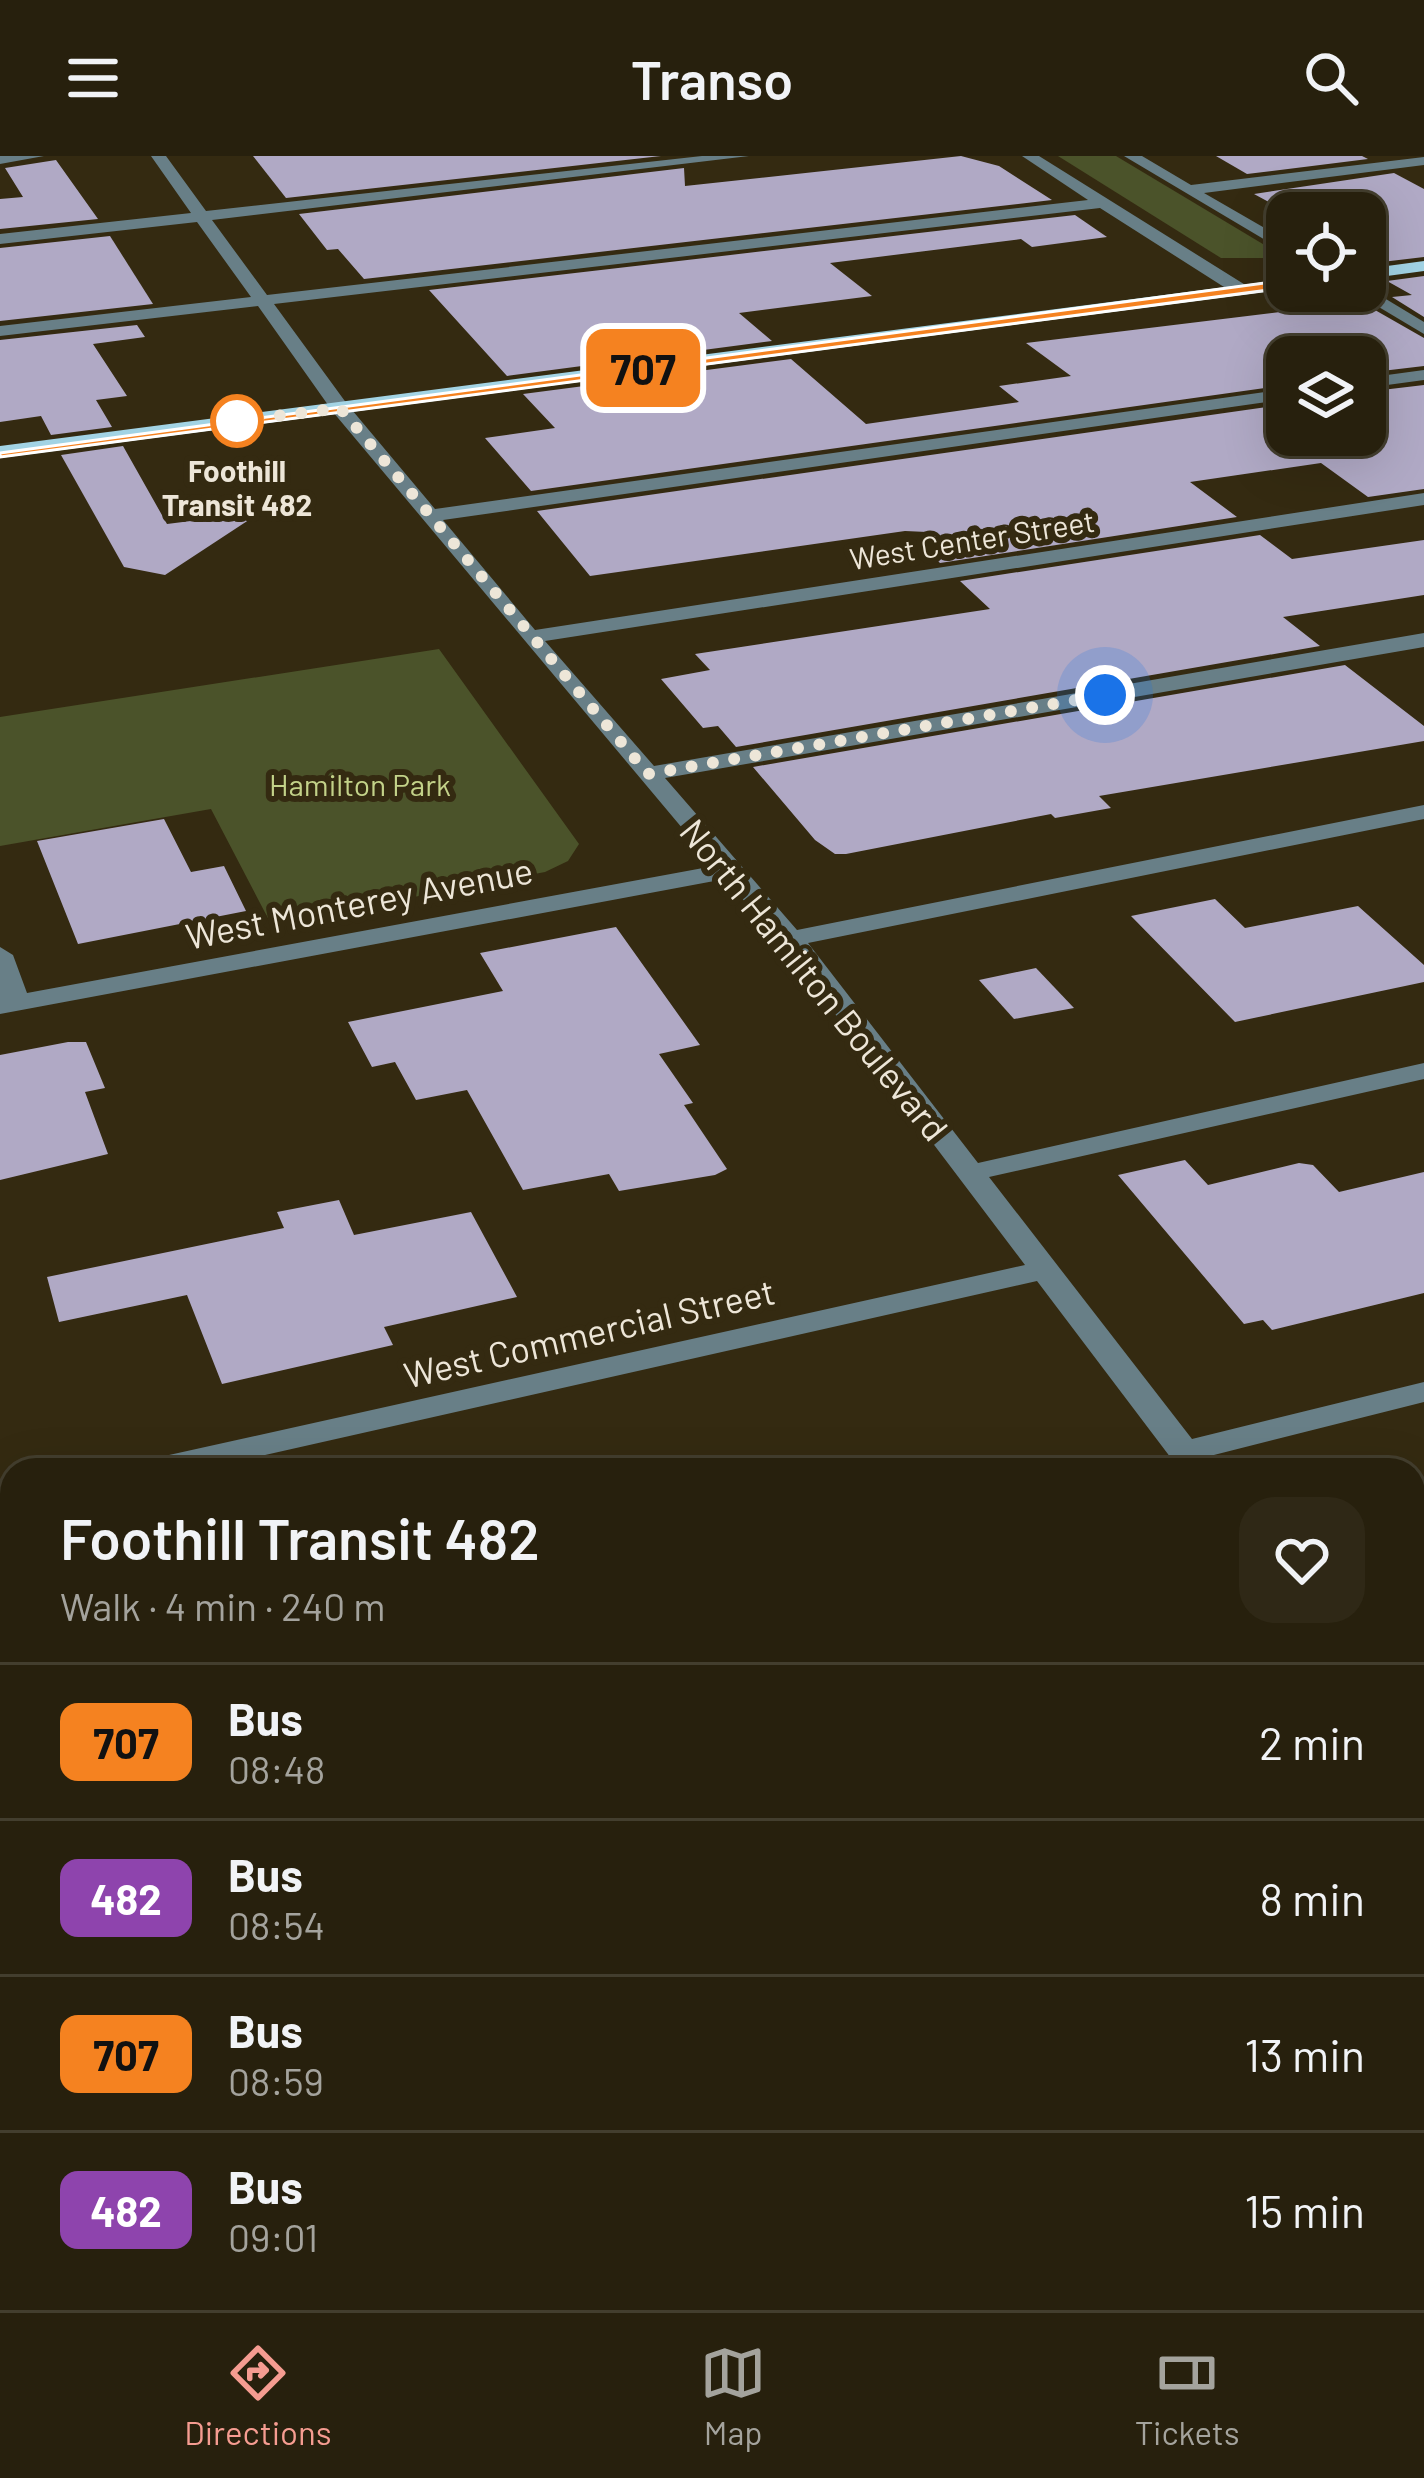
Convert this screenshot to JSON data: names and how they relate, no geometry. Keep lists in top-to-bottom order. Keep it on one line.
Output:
{"streets":{"street":["West Center Street","West Monterey Avenue","North Hamilton Boulevard","West Commercial Street"]},"crossings":[["West Center Street","North Hamilton Boulevard"],["West Monterey Avenue","North Hamilton Boulevard"],["North Hamilton Boulevard","West Commercial Street"]],"parks":["Hamilton Park"],"places":["Foothill Transit 482"],"lines":["bus line 707"],"page":{"header":"Transo","on_map":"707","heading":["Foothill Transit 482","Walk · 4 min · 240 m"],"list":[{"mark":"707","name":"Bus","note":"08:48","value":"2 min"},{"mark":"482","name":"Bus","note":"08:54","value":"8 min"},{"mark":"707","name":"Bus","note":"08:59","value":"13 min"},{"mark":"482","name":"Bus","note":"09:01","value":"15 min"}],"tabs":["Directions","Map","Tickets"]}}
